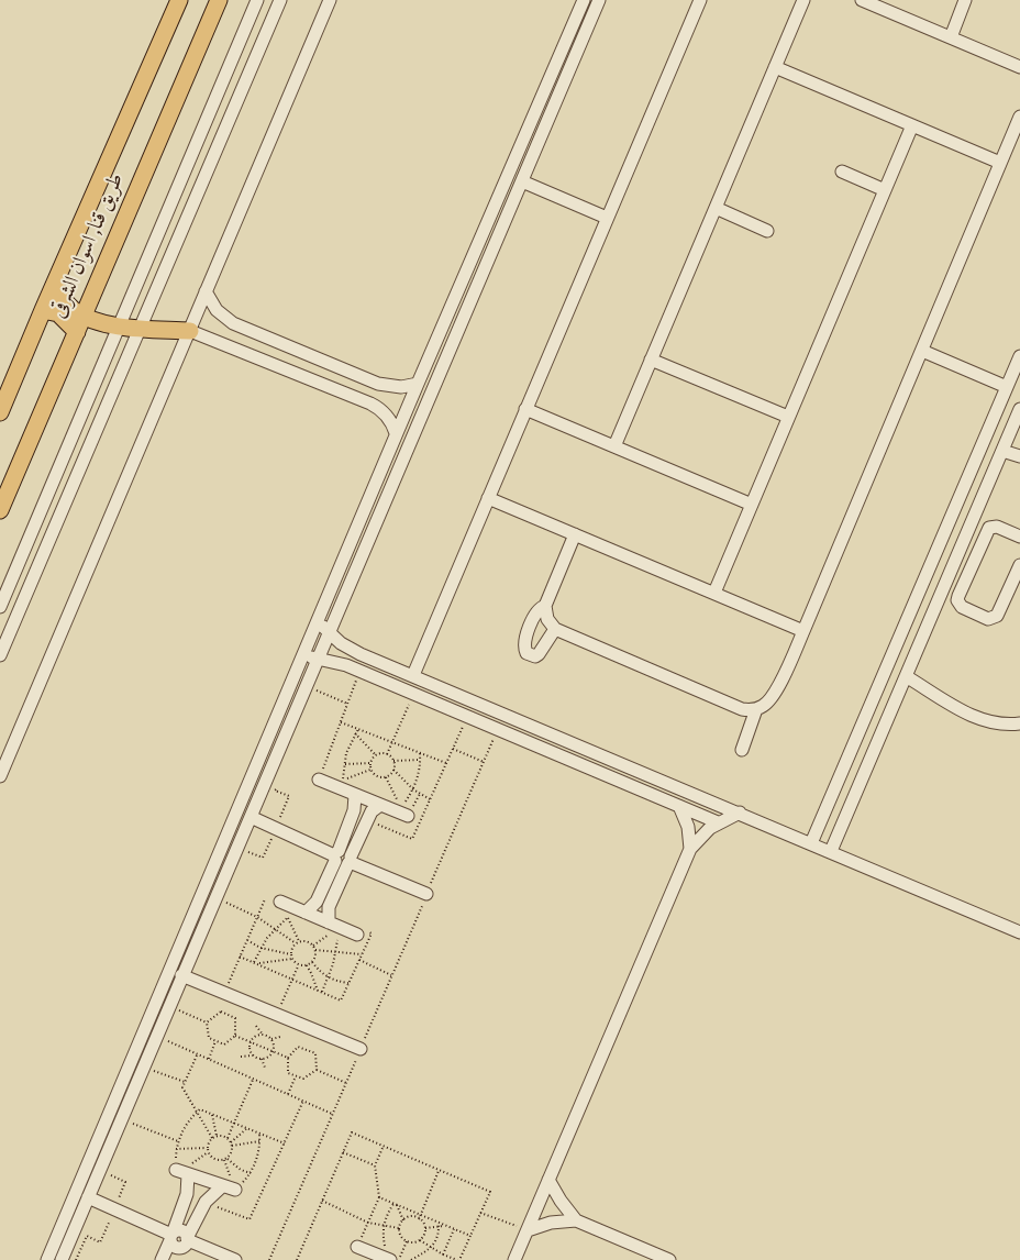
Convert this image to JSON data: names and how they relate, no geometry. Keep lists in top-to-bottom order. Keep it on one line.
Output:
{"streets":{"main road":["طريق قنا, اسوان الشرقى"]}}
